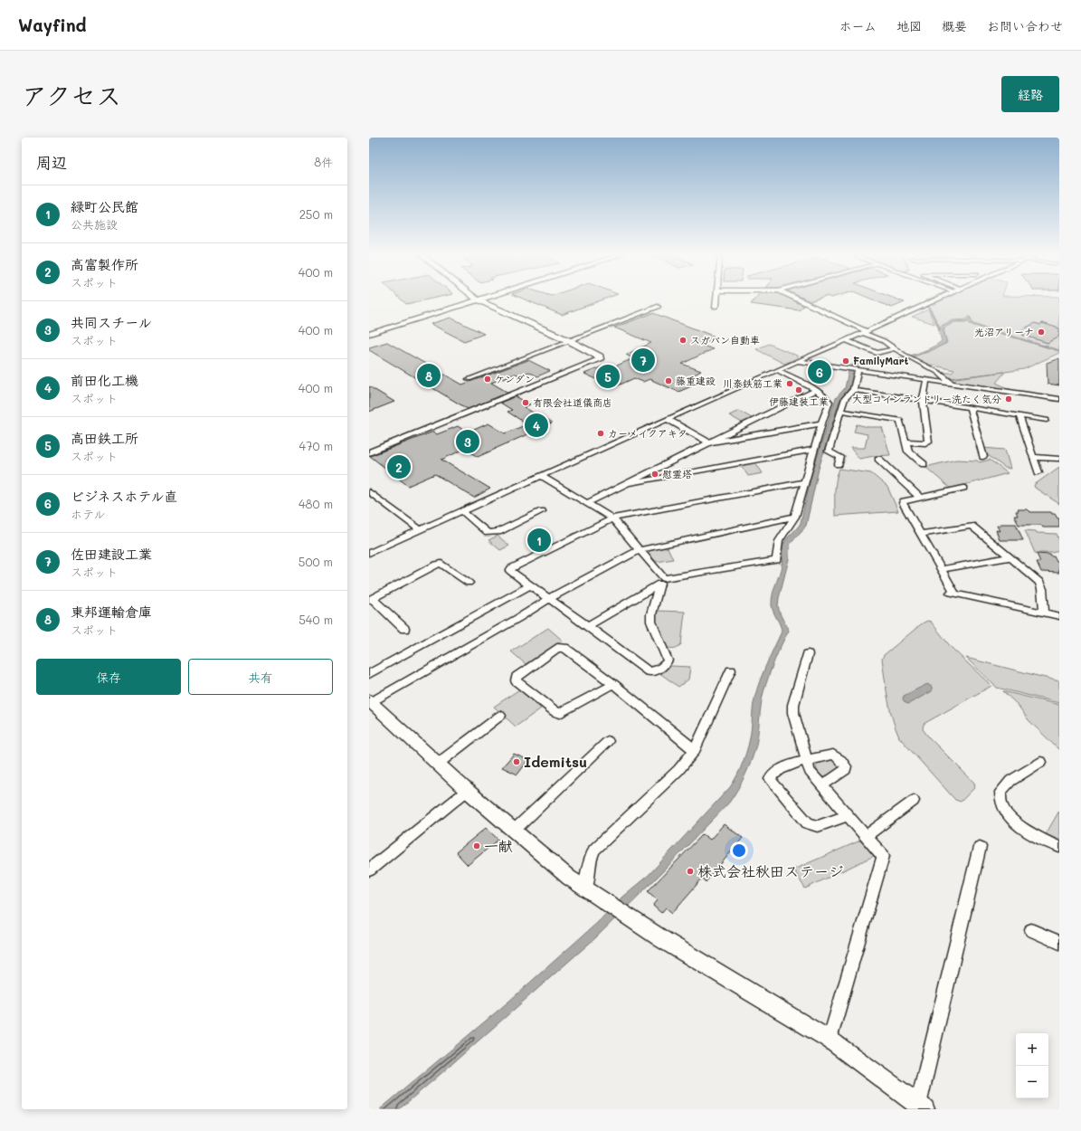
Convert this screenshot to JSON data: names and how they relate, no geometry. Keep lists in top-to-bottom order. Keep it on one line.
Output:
{"places":["光沼アリーナ","スガバン自動車","FamilyMart","ケンダン","藤重建設","川泰鉄筋工業","伊藤建装工業","大型コインランドリー洗たく気分","有限会社道儀商店","カーメイクアキタ","慰霊塔","Idemitsu","一献","株式会社秋田ステージ"],"page":{"header":"Wayfind","nav":["ホーム","地図","概要","お問い合わせ"],"title":"アクセス","buttons":["経路",["保存","共有"]],"heading":["周辺","8件"],"list":[{"mark":"1","name":"緑町公民館","note":"公共施設","value":"250 m"},{"mark":"2","name":"高富製作所","note":"スポット","value":"400 m"},{"mark":"3","name":"共同スチール","note":"スポット","value":"400 m"},{"mark":"4","name":"前田化工機","note":"スポット","value":"400 m"},{"mark":"5","name":"高田鉄工所","note":"スポット","value":"470 m"},{"mark":"6","name":"ビジネスホテル直","note":"ホテル","value":"480 m"},{"mark":"7","name":"佐田建設工業","note":"スポット","value":"500 m"},{"mark":"8","name":"東邦運輸倉庫","note":"スポット","value":"540 m"}],"pins":["7","6","8","5","4","3","2","1"],"map_buttons":["+","−"]}}
